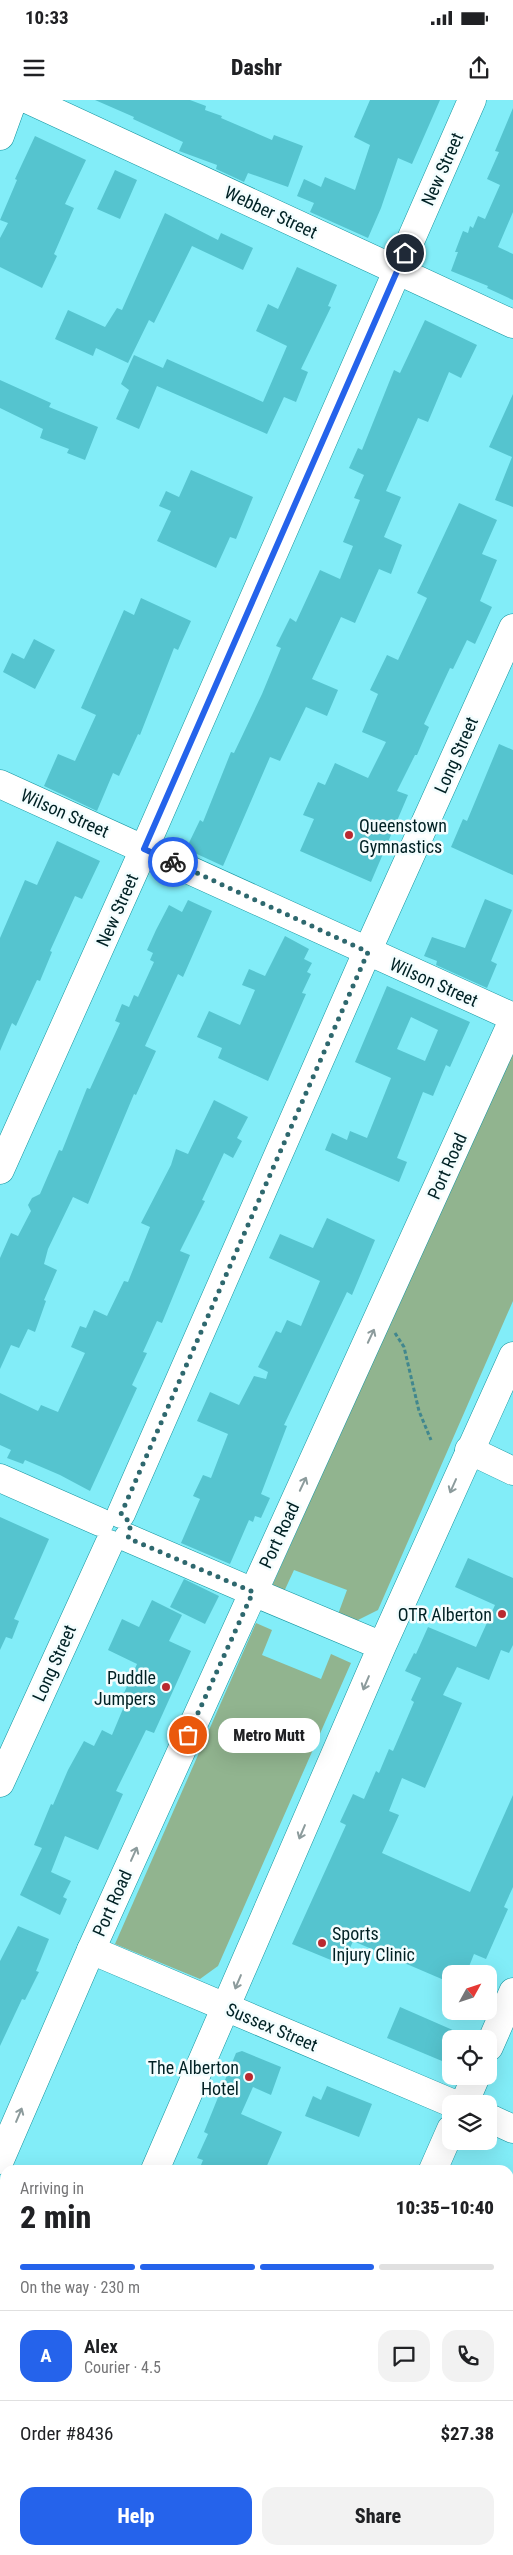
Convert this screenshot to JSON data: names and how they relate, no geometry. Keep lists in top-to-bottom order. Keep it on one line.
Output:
{"streets":{"main road":["New Street","Webber Street","Long Street","Wilson Street","Port Road","Sussex Street"]},"crossings":[["New Street","Webber Street"],["New Street","Wilson Street"],["Long Street","Wilson Street"],["Wilson Street","Port Road"],["Port Road","Sussex Street"]],"places":["Queenstown Gymnastics","OTR Alberton","Puddle Jumpers","Metro Mutt","Sports Injury Clinic","The Alberton Hotel"],"north":"top right","page":{"status":"10:33","header":"Dashr","bubble":"Metro Mutt","heading":["2 min","Arriving in","10:35–10:40"],"panel":["Alex","Courier · 4.5","Order #8436","$27.38"],"bar":"On the way · 230 m","round":"A","buttons":["Help","Share"]}}
